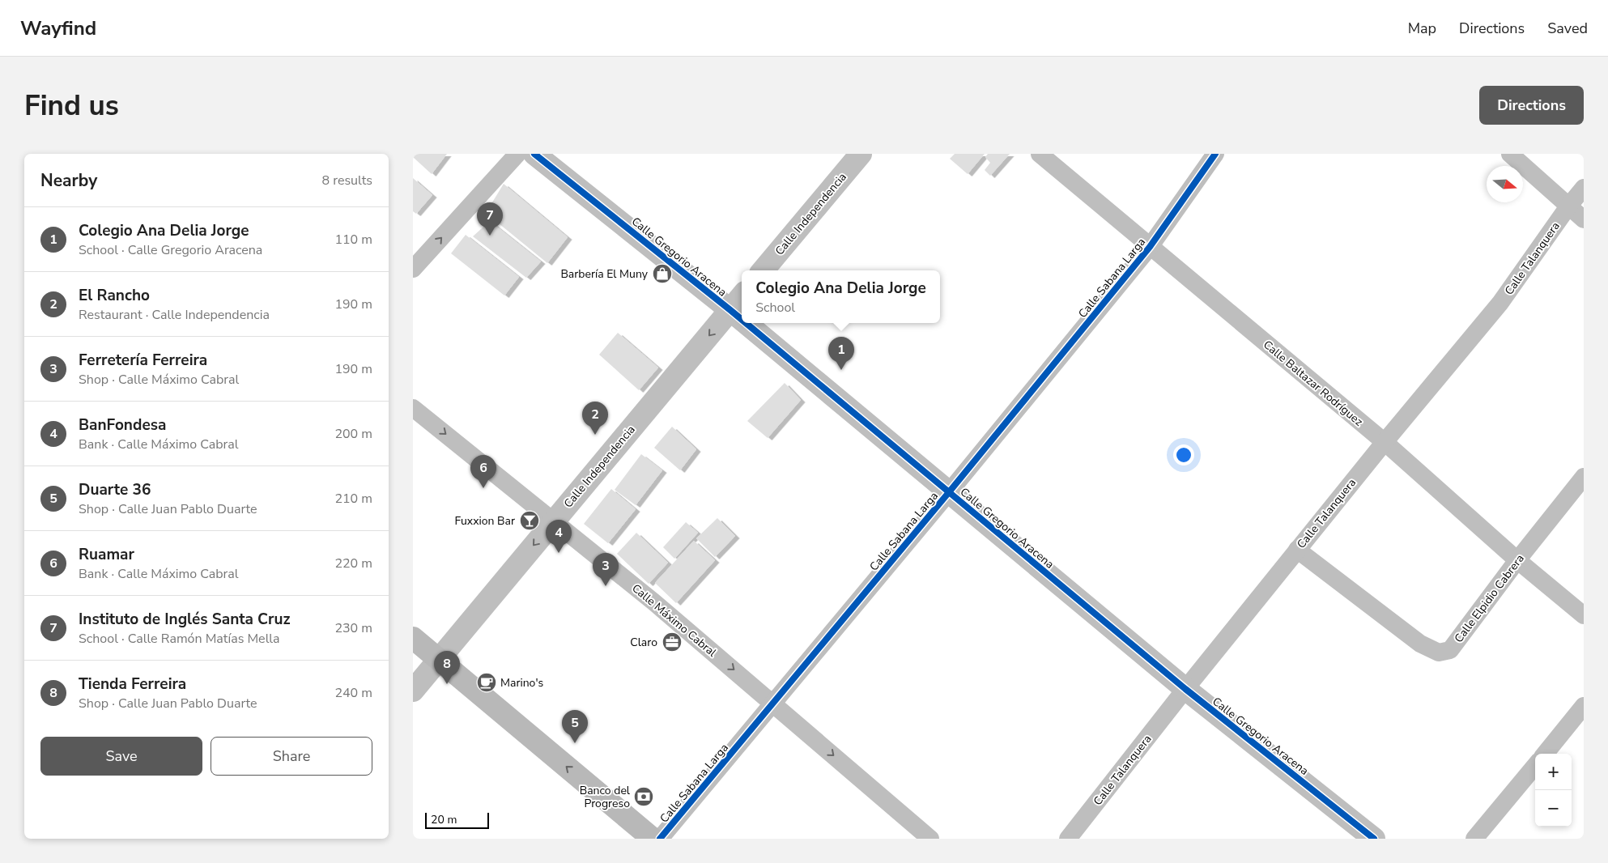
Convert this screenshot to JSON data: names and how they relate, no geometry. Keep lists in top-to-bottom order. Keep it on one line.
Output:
{"streets":{"street":["Calle Independencia","Calle Gregorio Aracena","Calle Talanquera","Calle Sabana Larga","Calle Baltazar Rodríguez","Calle Elpidio Cabrera","Calle Máximo Cabral"]},"crossings":[["Calle Independencia","Calle Gregorio Aracena"],["Calle Independencia","Calle Máximo Cabral"],["Calle Gregorio Aracena","Calle Talanquera"],["Calle Gregorio Aracena","Calle Sabana Larga"],["Calle Talanquera","Calle Baltazar Rodríguez"],["Calle Talanquera","Calle Elpidio Cabrera"],["Calle Sabana Larga","Calle Baltazar Rodríguez"],["Calle Sabana Larga","Calle Máximo Cabral"],["Calle Baltazar Rodríguez","Calle Elpidio Cabrera"]],"one_way":["Calle Independencia","Calle Máximo Cabral"],"places":{"shop":["Barbería El Muny"],"bar":["Fuxxion Bar"],"office":["Claro"],"cafe":["Marino's"],"bank":["Banco del Progreso"]},"scale_bar":"20 m","north":"right","page":{"header":"Wayfind","nav":["Map","Directions","Saved"],"buttons":["Directions",["Save","Share"]],"title":"Find us","heading":["Nearby","8 results"],"pins":["7","1","2","6","4","3","8","5"],"list":[{"mark":"1","name":"Colegio Ana Delia Jorge","note":"School · Calle Gregorio Aracena","value":"110 m"},{"mark":"2","name":"El Rancho","note":"Restaurant · Calle Independencia","value":"190 m"},{"mark":"3","name":"Ferretería Ferreira","note":"Shop · Calle Máximo Cabral","value":"190 m"},{"mark":"4","name":"BanFondesa","note":"Bank · Calle Máximo Cabral","value":"200 m"},{"mark":"5","name":"Duarte 36","note":"Shop · Calle Juan Pablo Duarte","value":"210 m"},{"mark":"6","name":"Ruamar","note":"Bank · Calle Máximo Cabral","value":"220 m"},{"mark":"7","name":"Instituto de Inglés Santa Cruz","note":"School · Calle Ramón Matías Mella","value":"230 m"},{"mark":"8","name":"Tienda Ferreira","note":"Shop · Calle Juan Pablo Duarte","value":"240 m"}],"popup":["Colegio Ana Delia Jorge","School"],"map_buttons":["+","−"],"scale":"20 m"}}
